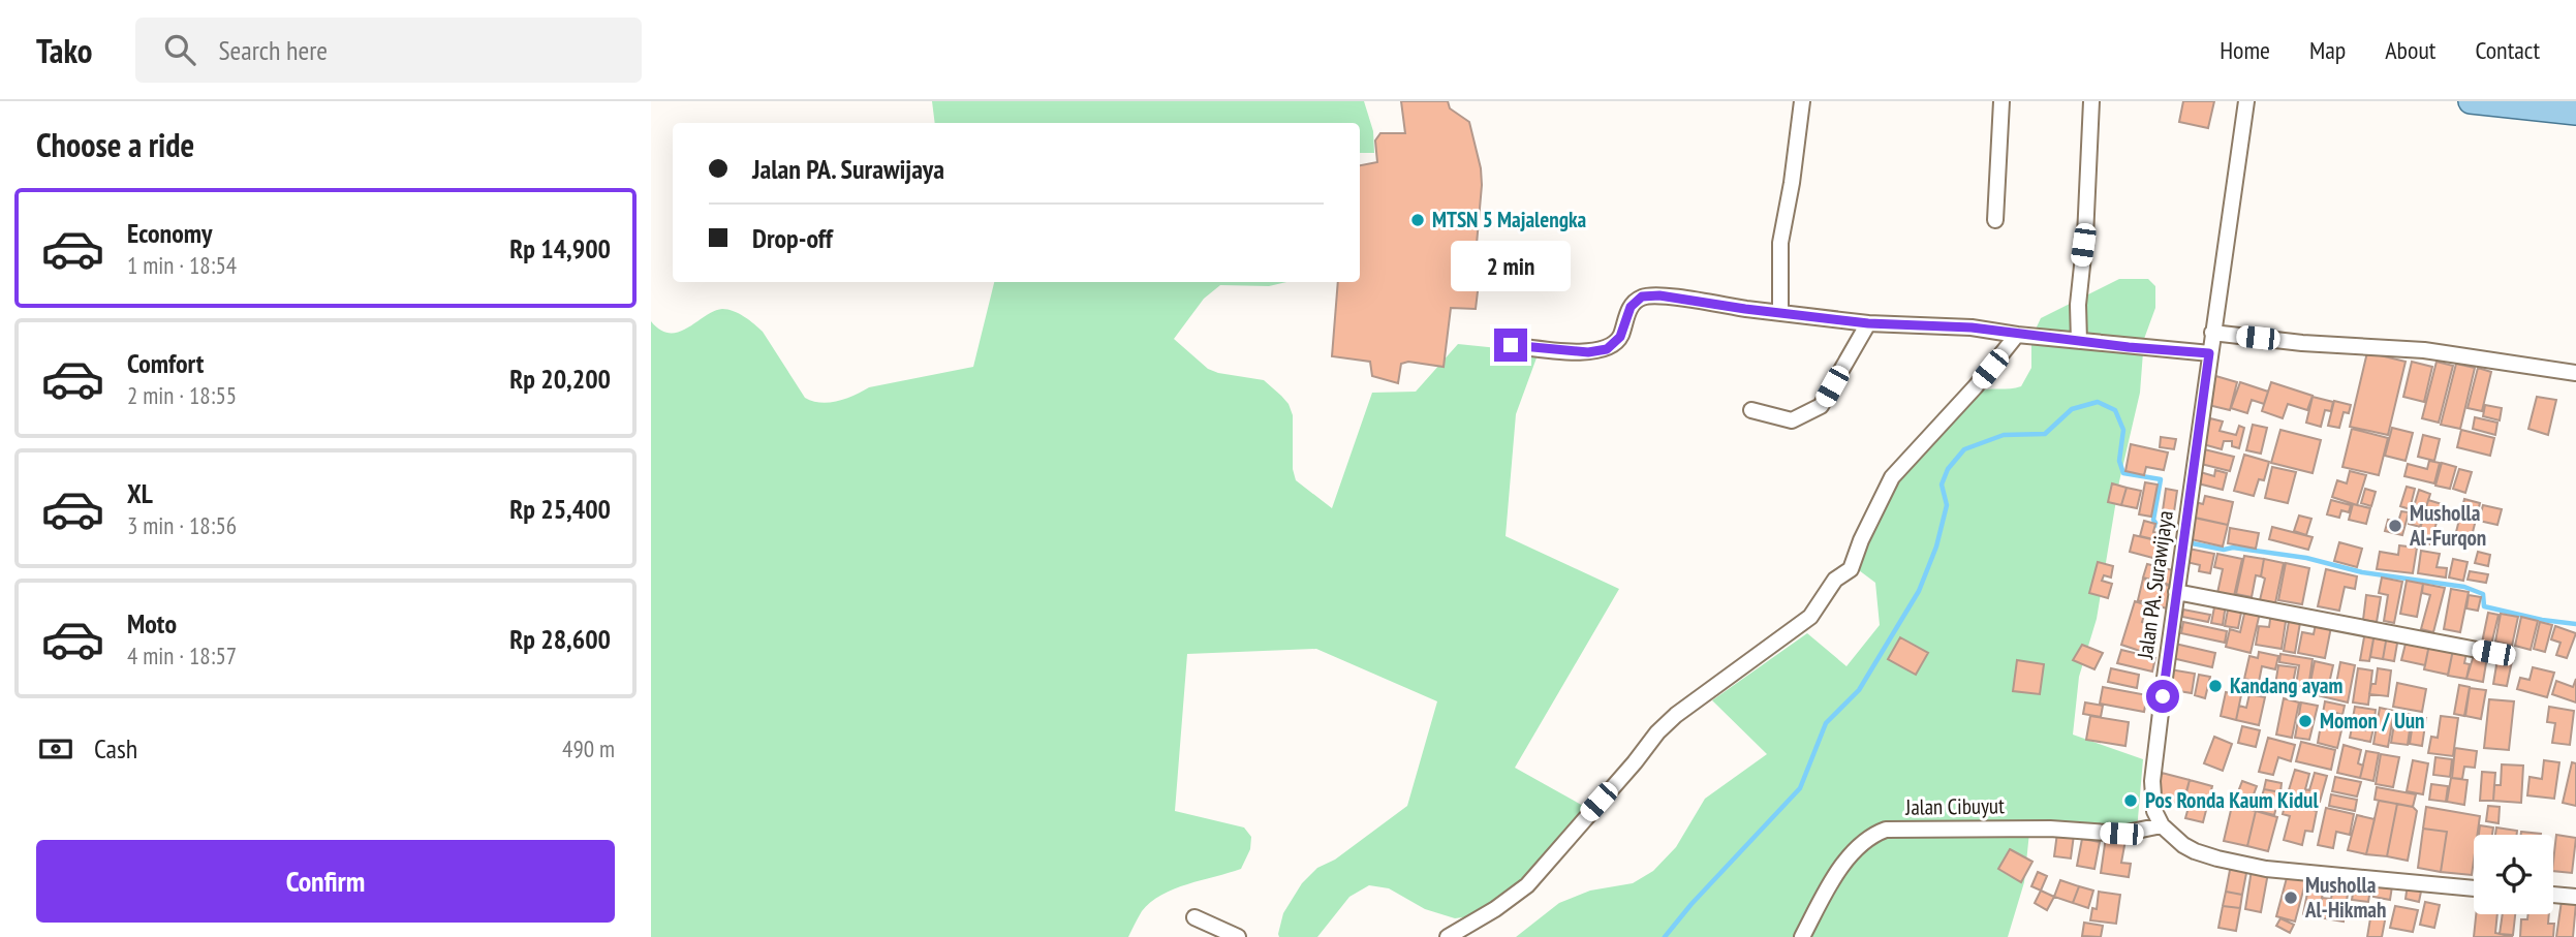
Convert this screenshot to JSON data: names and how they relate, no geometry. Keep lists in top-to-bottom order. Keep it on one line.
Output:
{"streets":{"street":["Jalan PA. Surawijaya","Jalan Cibuyut"]},"crossings":[["Jalan PA. Surawijaya","Jalan Cibuyut"]],"places":["MTSN 5 Majalengka","Musholla Al-Furqon","Kandang ayam","Momon / Uun","Pos Ronda Kaum Kidul","Musholla Al-Hikmah"],"page":{"header":"Tako","search":"Search here","nav":["Home","Map","About","Contact"],"heading":"Choose a ride","banner":["Jalan PA. Surawijaya","Drop-off"],"list":[{"name":"Economy","note":"1 min · 18:54","value":"Rp 14,900"},{"name":"Comfort","note":"2 min · 18:55","value":"Rp 20,200"},{"name":"XL","note":"3 min · 18:56","value":"Rp 25,400"},{"name":"Moto","note":"4 min · 18:57","value":"Rp 28,600"}],"bubble":"2 min","pay":["Cash","490 m"],"buttons":"Confirm"}}
